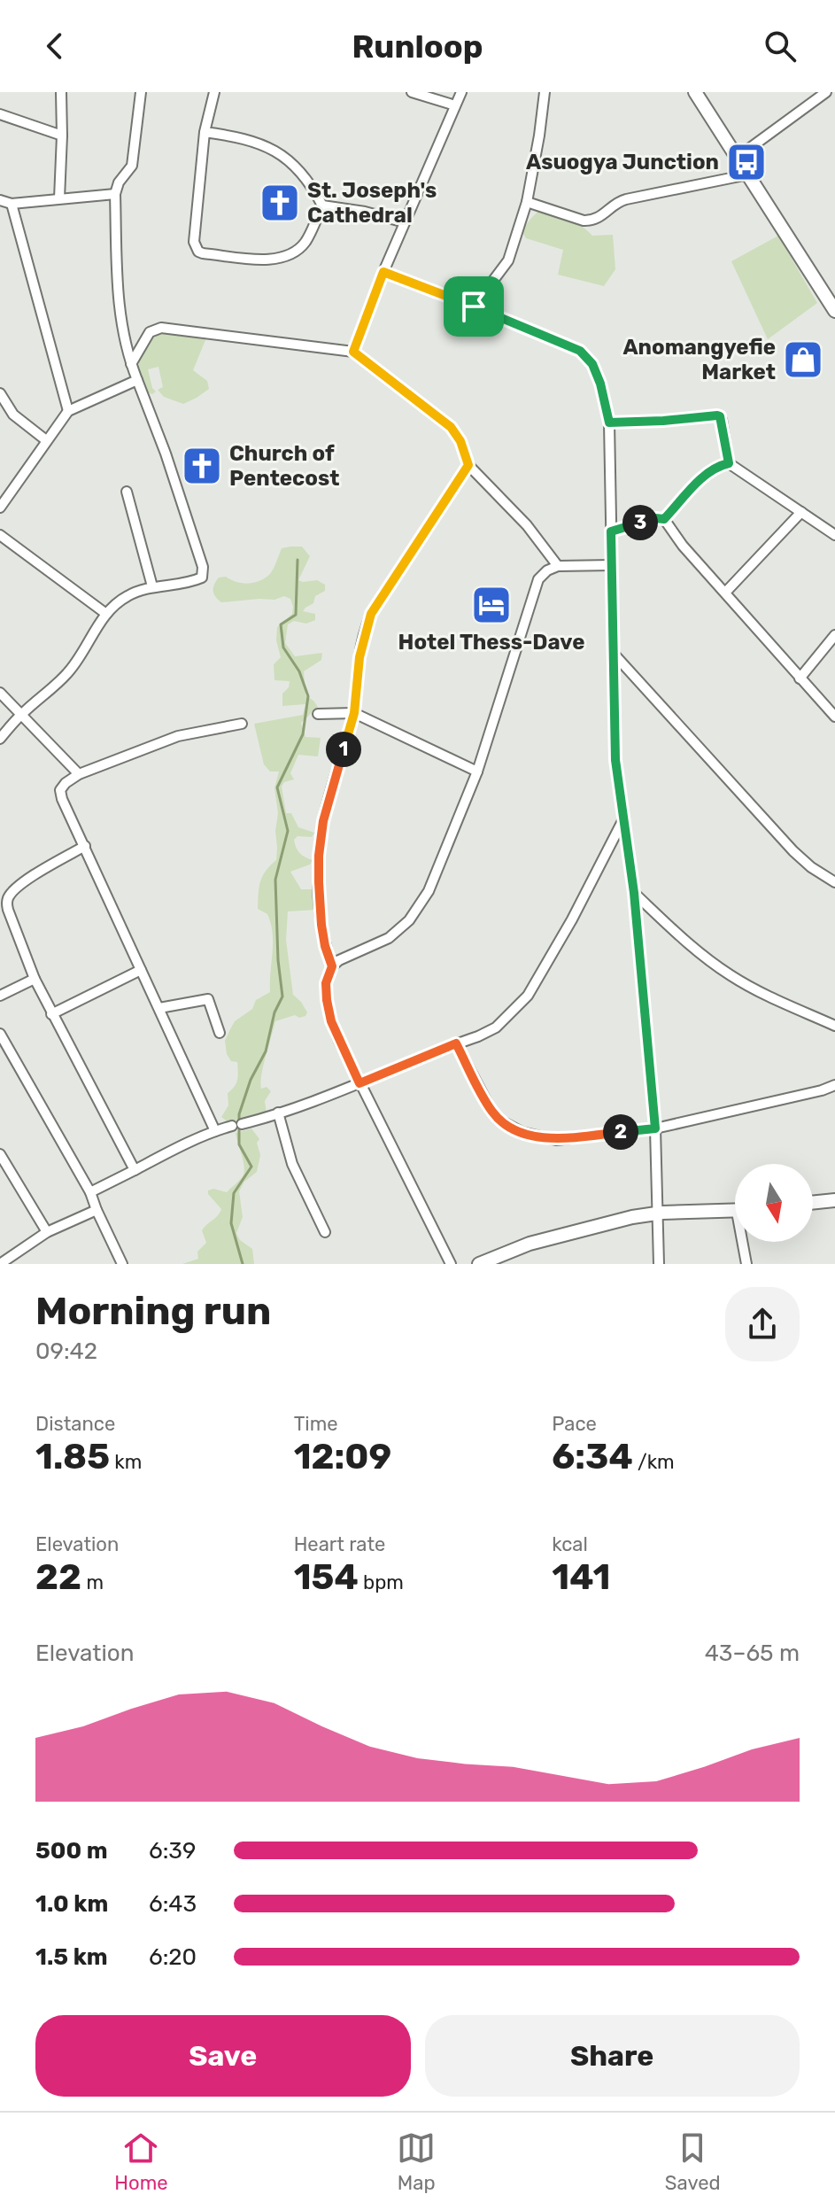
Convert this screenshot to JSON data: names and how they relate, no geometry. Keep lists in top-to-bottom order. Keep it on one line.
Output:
{"places":{"bus stop":["Asuogya Junction"],"church":["St. Joseph's Cathedral","Church of Pentecost"],"shop":["Anomangyefie Market"],"hotel":["Hotel Thess-Dave"]},"north":"bottom","page":{"header":"Runloop","pins":["3","1","2"],"heading":["Morning run","09:42"],"stats":[["Distance","1.85 km"],["Time","12:09"],["Pace","6:34 /km"],["Elevation","22 m"],["Heart rate","154 bpm"],["kcal","141"]],"chart":["Elevation","43–65 m"],"list":[{"name":"500 m","note":"6:39"},{"name":"1.0 km","note":"6:43"},{"name":"1.5 km","note":"6:20"}],"buttons":["Save","Share"],"tabs":["Home","Map","Saved"]}}
